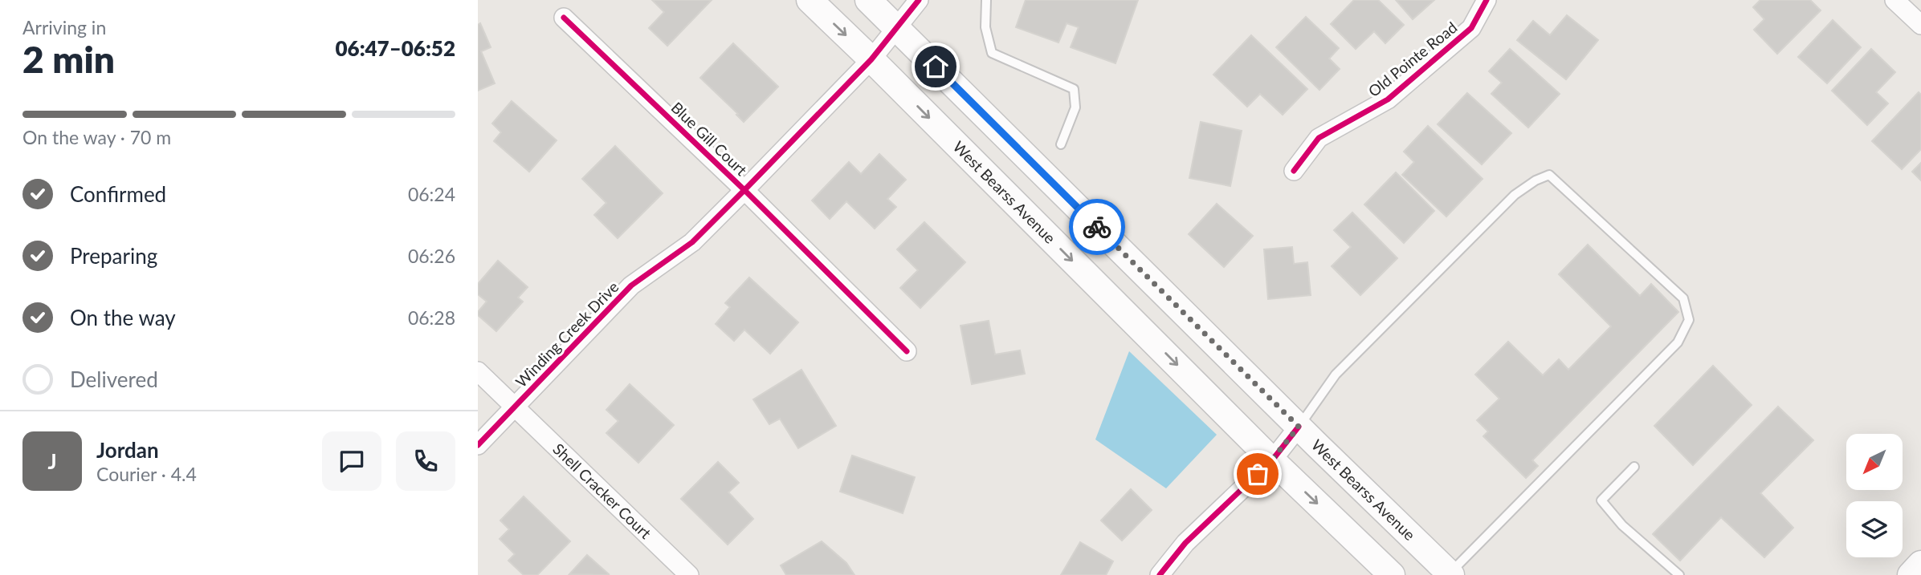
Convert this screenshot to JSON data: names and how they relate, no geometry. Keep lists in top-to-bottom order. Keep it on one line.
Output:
{"streets":{"main road":["West Bearss Avenue"],"street":["Old Pointe Road","Blue Gill Court","Winding Creek Drive","Shell Cracker Court"]},"crossings":[["Blue Gill Court","Winding Creek Drive"],["West Bearss Avenue","Winding Creek Drive"],["Winding Creek Drive","Shell Cracker Court"]],"north":"bottom left","page":{"heading":["2 min","Arriving in","06:47–06:52"],"panel":["Jordan","Courier · 4.4"],"bar":"On the way · 70 m","list":[["Confirmed","06:24"],["Preparing","06:26"],["On the way","06:28"],"Delivered"],"round":"J"}}
